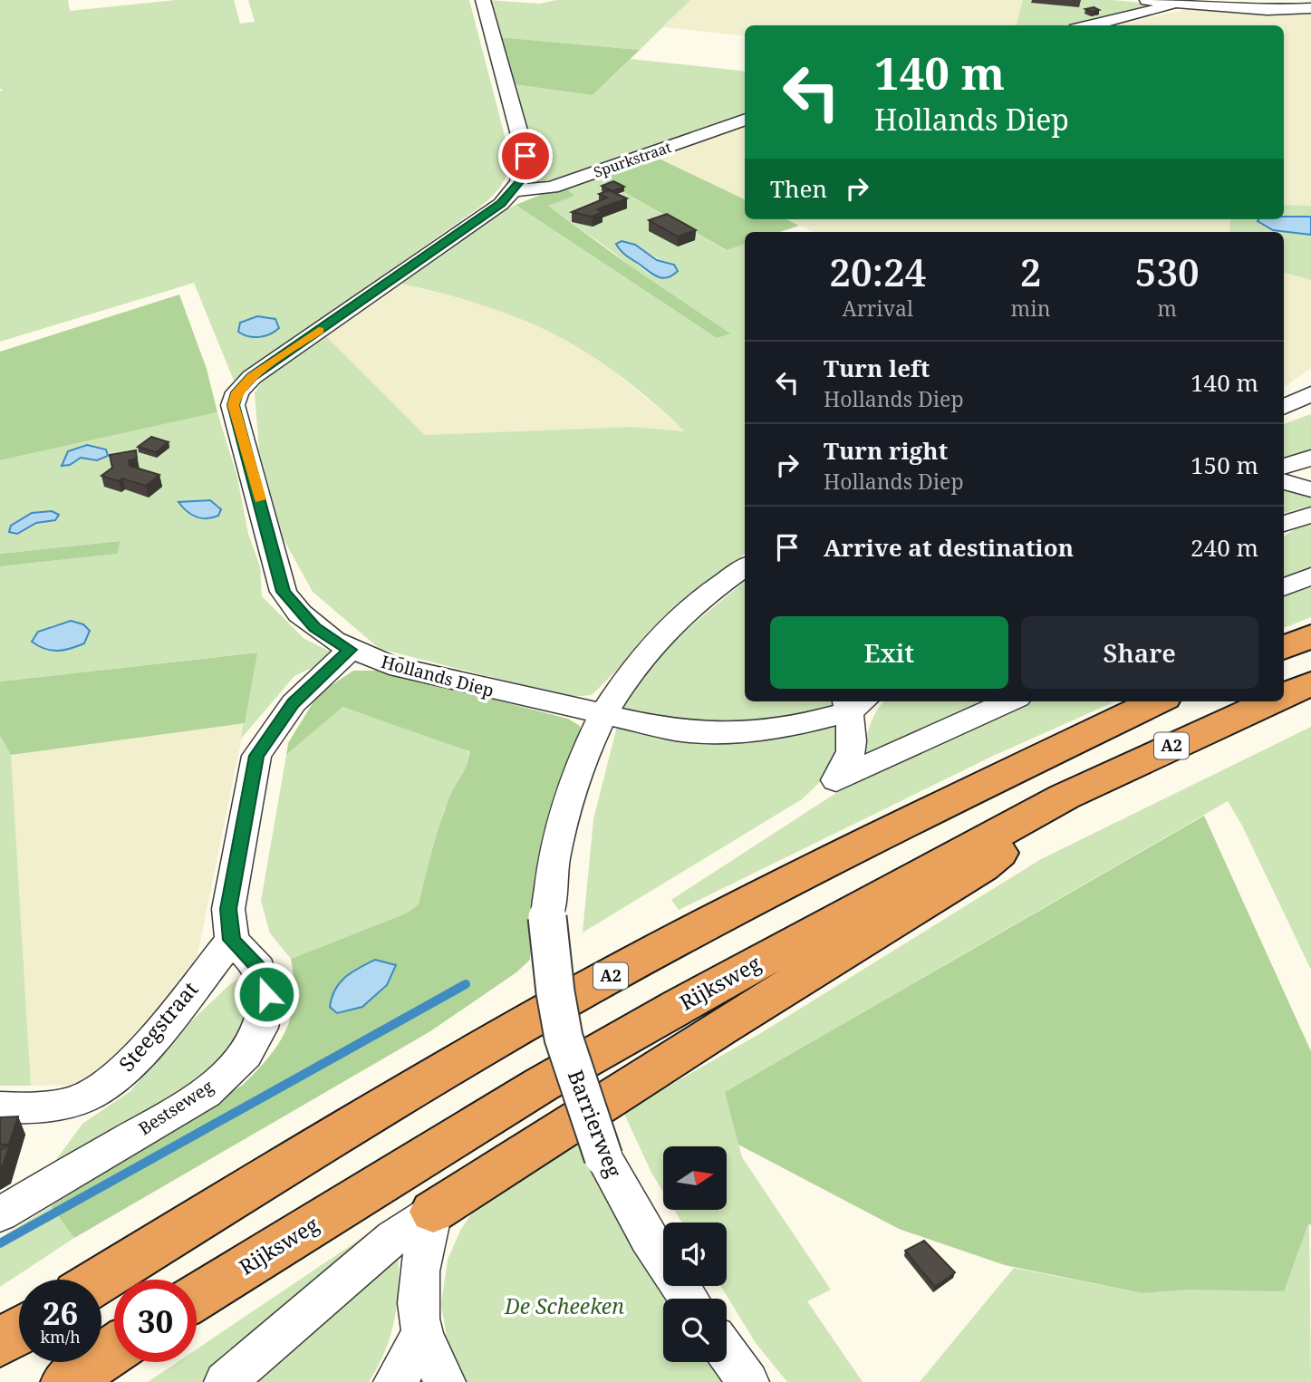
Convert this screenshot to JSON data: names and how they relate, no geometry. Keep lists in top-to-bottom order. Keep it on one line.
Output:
{"streets":{"highway":["A2","Rijksweg"],"street":["Spurkstraat","Hollands Diep","Steegstraat","Bestseweg","Barrierweg"]},"crossings":[["Spurkstraat","Hollands Diep"],["Hollands Diep","Barrierweg"],["A2","Rijksweg"],["Steegstraat","Bestseweg"]],"parks":["De Scheeken"],"north":"right","page":{"turn":["140 m","Hollands Diep"],"then":"Then","eta":["20:24","Arrival","2","min","530","m"],"list":[{"name":"Turn left","note":"Hollands Diep","value":"140 m"},{"name":"Turn right","note":"Hollands Diep","value":"150 m"},{"name":"Arrive at destination","value":"240 m"}],"buttons":["Exit","Share"],"speed":"26 km/h","limit":"30"}}
